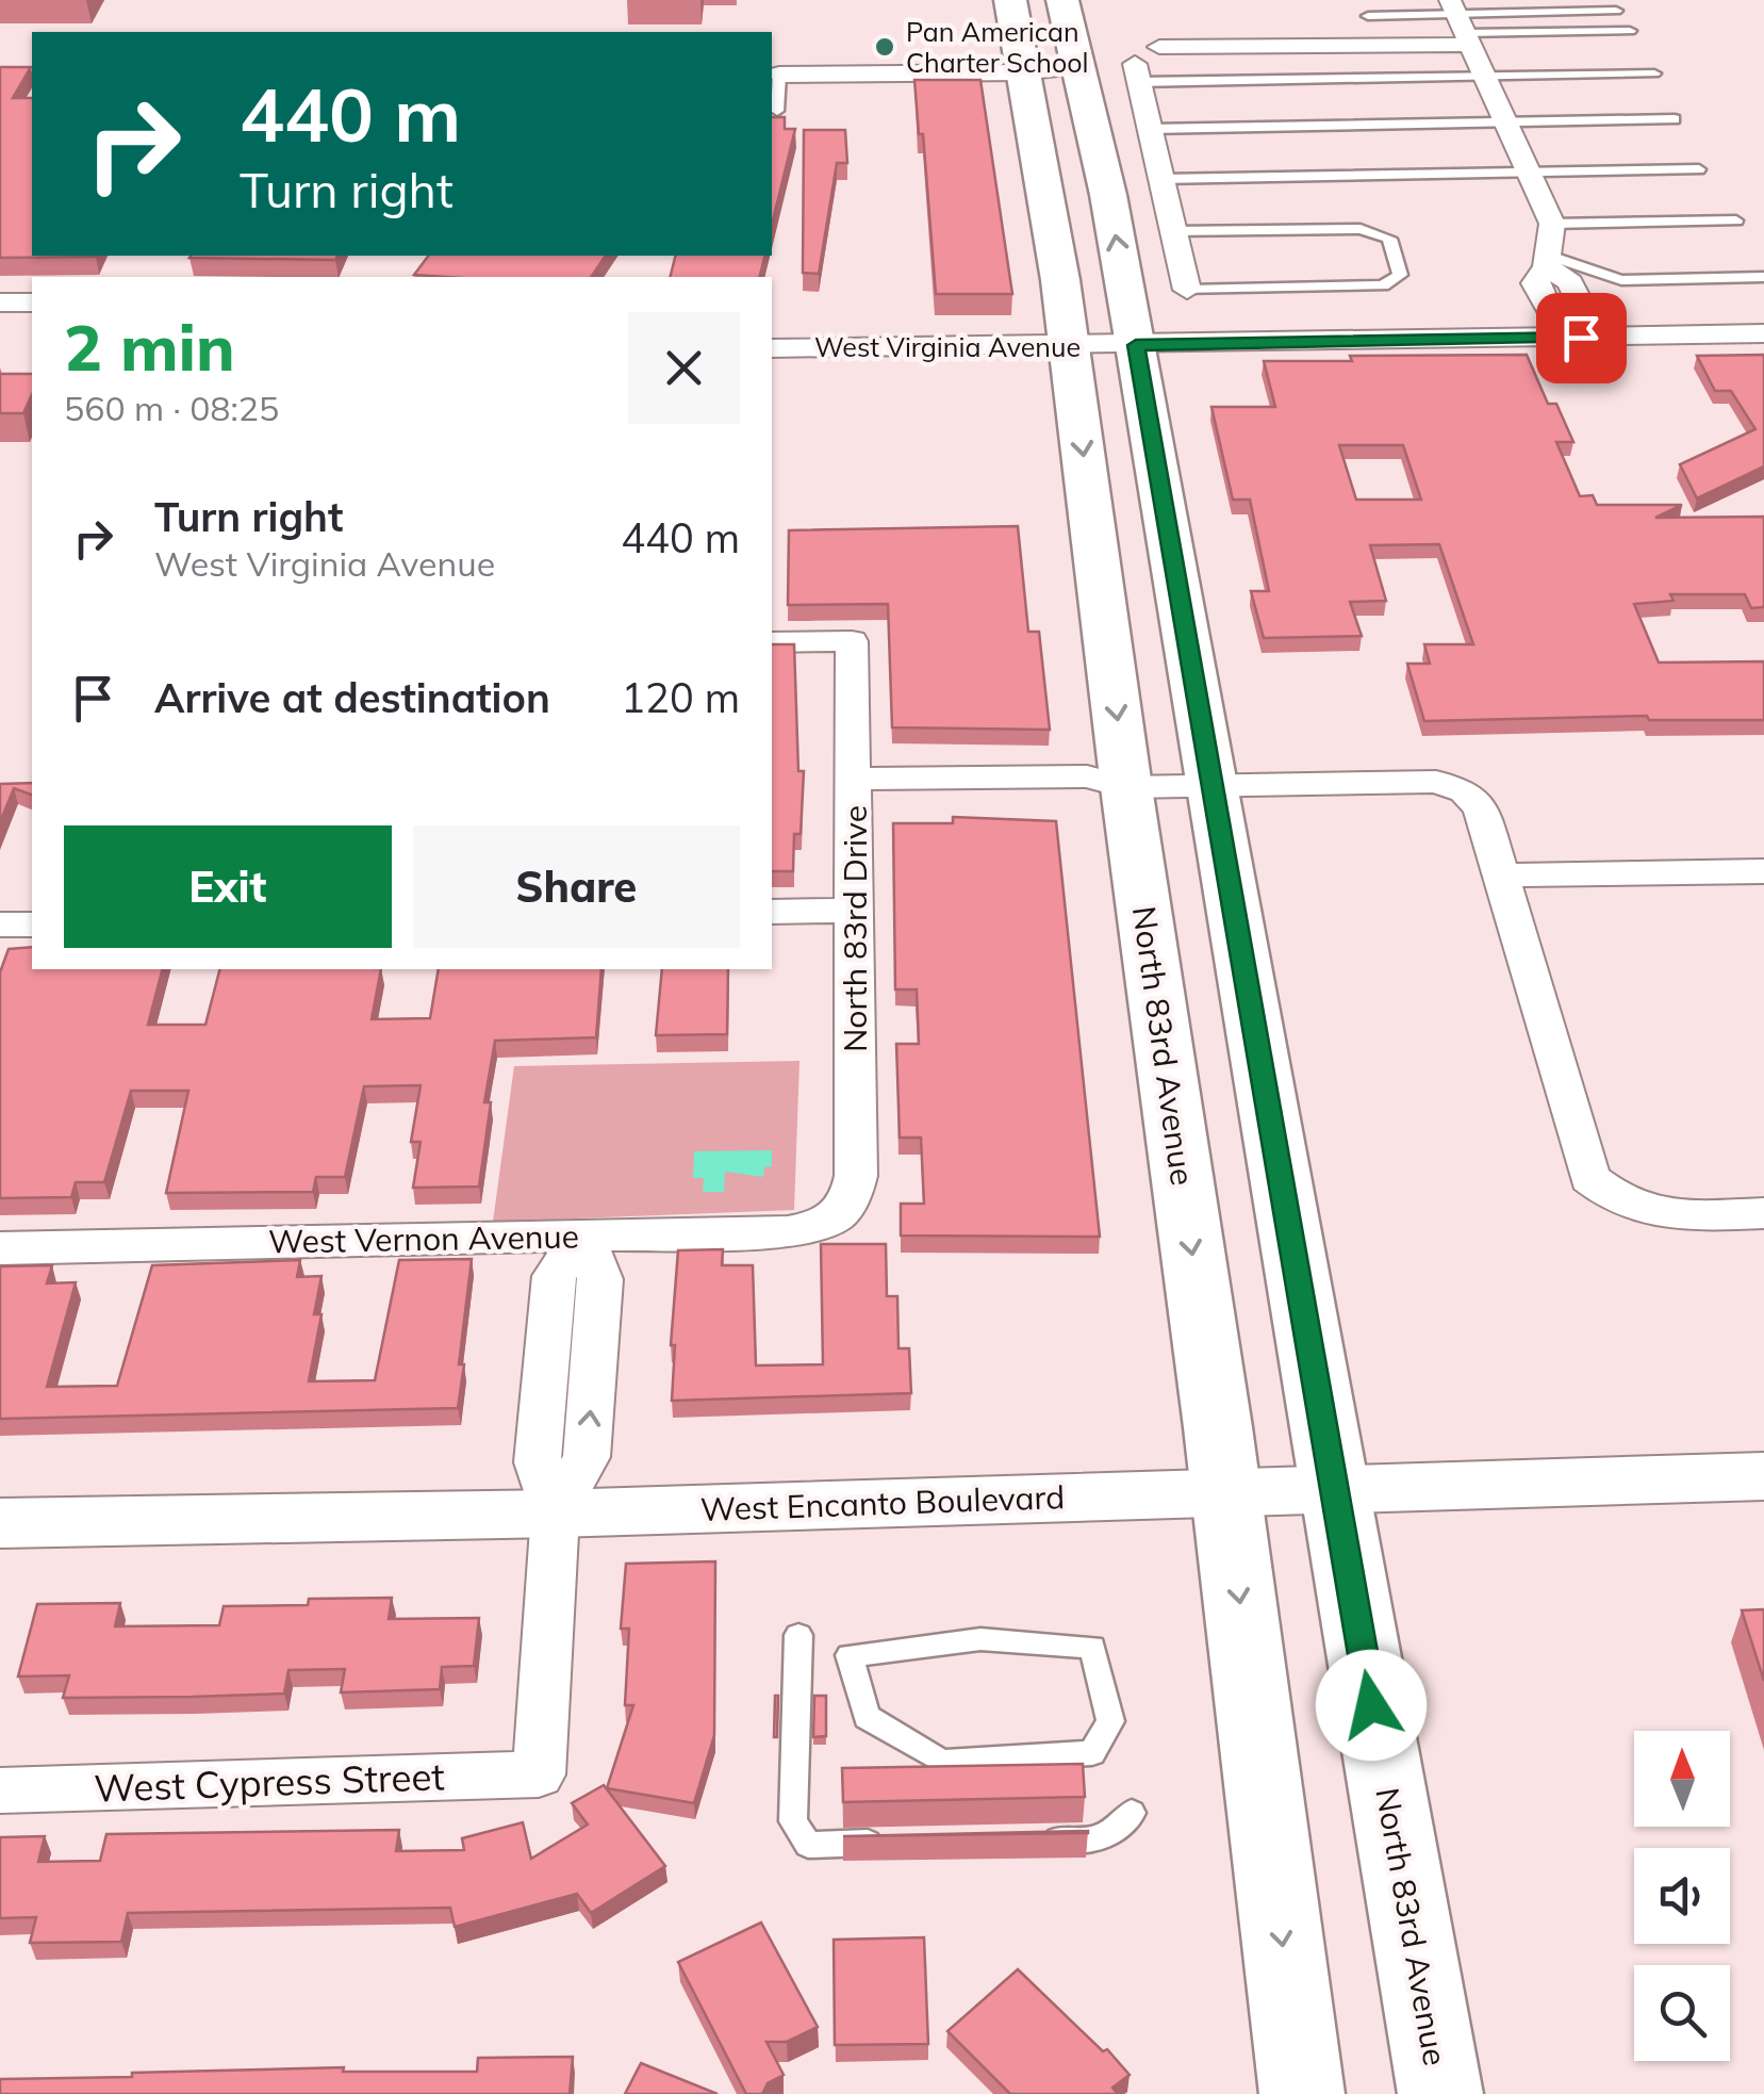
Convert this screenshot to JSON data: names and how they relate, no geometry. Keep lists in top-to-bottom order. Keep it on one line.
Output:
{"streets":{"main road":["North 83rd Avenue"],"street":["West Virginia Avenue","North 83rd Drive","West Vernon Avenue","West Encanto Boulevard","West Cypress Street"]},"crossings":[["West Virginia Avenue","North 83rd Avenue"],["North 83rd Drive","West Vernon Avenue"],["North 83rd Avenue","West Encanto Boulevard"],["West Encanto Boulevard","West Cypress Street"]],"places":["Pan American Charter School"],"north":"top","page":{"turn":["440 m","Turn right"],"heading":["2 min","560 m · 08:25"],"list":[{"name":"Turn right","note":"West Virginia Avenue","value":"440 m"},{"name":"Arrive at destination","value":"120 m"}],"buttons":["Exit","Share"]}}
